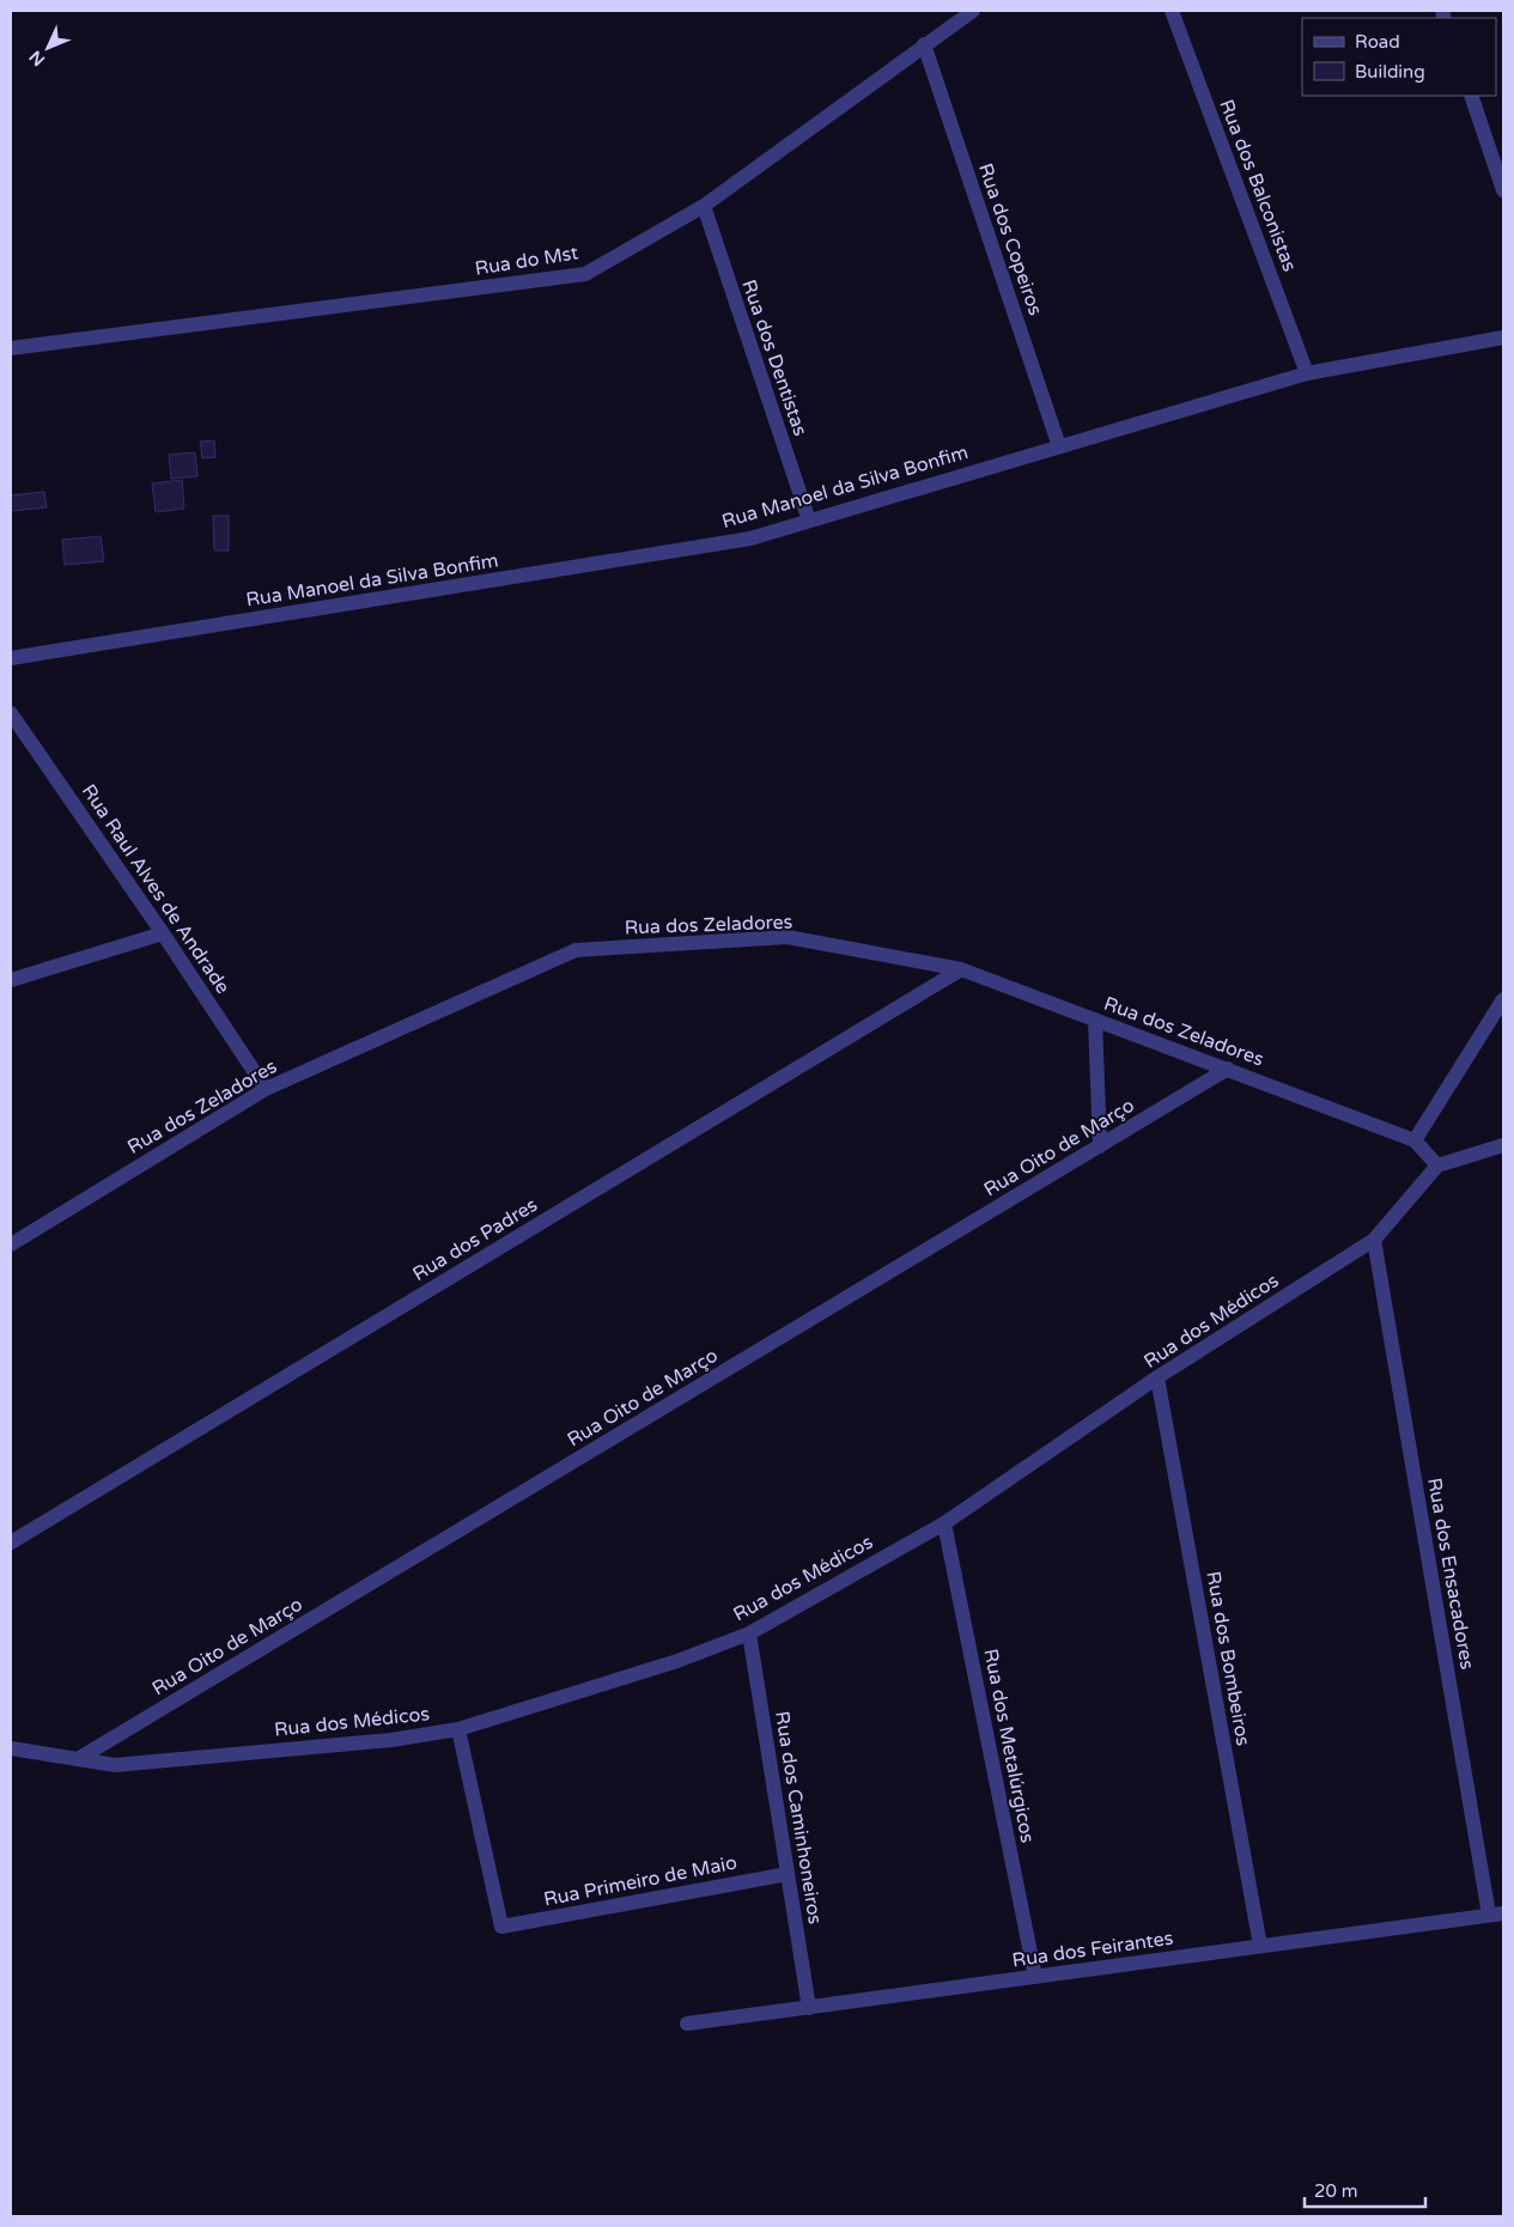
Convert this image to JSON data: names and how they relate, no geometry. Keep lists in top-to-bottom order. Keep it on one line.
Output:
{"streets":{"street":["Rua dos Balconistas","Rua dos Copeiros","Rua do Mst","Rua dos Dentistas","Rua Manoel da Silva Bonfim","Rua Raul Alves de Andrade","Rua dos Zeladores","Rua Oito de Março","Rua dos Padres","Rua dos Médicos","Rua dos Ensacadores","Rua dos Bombeiros","Rua dos Metalúrgicos","Rua dos Caminhoneiros","Rua Primeiro de Maio","Rua dos Feirantes"]},"crossings":[["Rua dos Balconistas","Rua Manoel da Silva Bonfim"],["Rua dos Copeiros","Rua do Mst"],["Rua dos Copeiros","Rua Manoel da Silva Bonfim"],["Rua do Mst","Rua dos Dentistas"],["Rua dos Dentistas","Rua Manoel da Silva Bonfim"],["Rua Raul Alves de Andrade","Rua dos Zeladores"],["Rua dos Zeladores","Rua Oito de Março"],["Rua dos Zeladores","Rua dos Padres"],["Rua dos Zeladores","Rua dos Médicos"],["Rua Oito de Março","Rua dos Médicos"],["Rua dos Médicos","Rua dos Ensacadores"],["Rua dos Médicos","Rua dos Bombeiros"],["Rua dos Médicos","Rua dos Metalúrgicos"],["Rua dos Médicos","Rua dos Caminhoneiros"],["Rua dos Médicos","Rua Primeiro de Maio"],["Rua dos Ensacadores","Rua dos Feirantes"],["Rua dos Bombeiros","Rua dos Feirantes"],["Rua dos Metalúrgicos","Rua dos Feirantes"],["Rua dos Caminhoneiros","Rua Primeiro de Maio"],["Rua dos Caminhoneiros","Rua dos Feirantes"]],"legend":["Road","Building"],"scale_bar":"20 m","north":"bottom left"}
